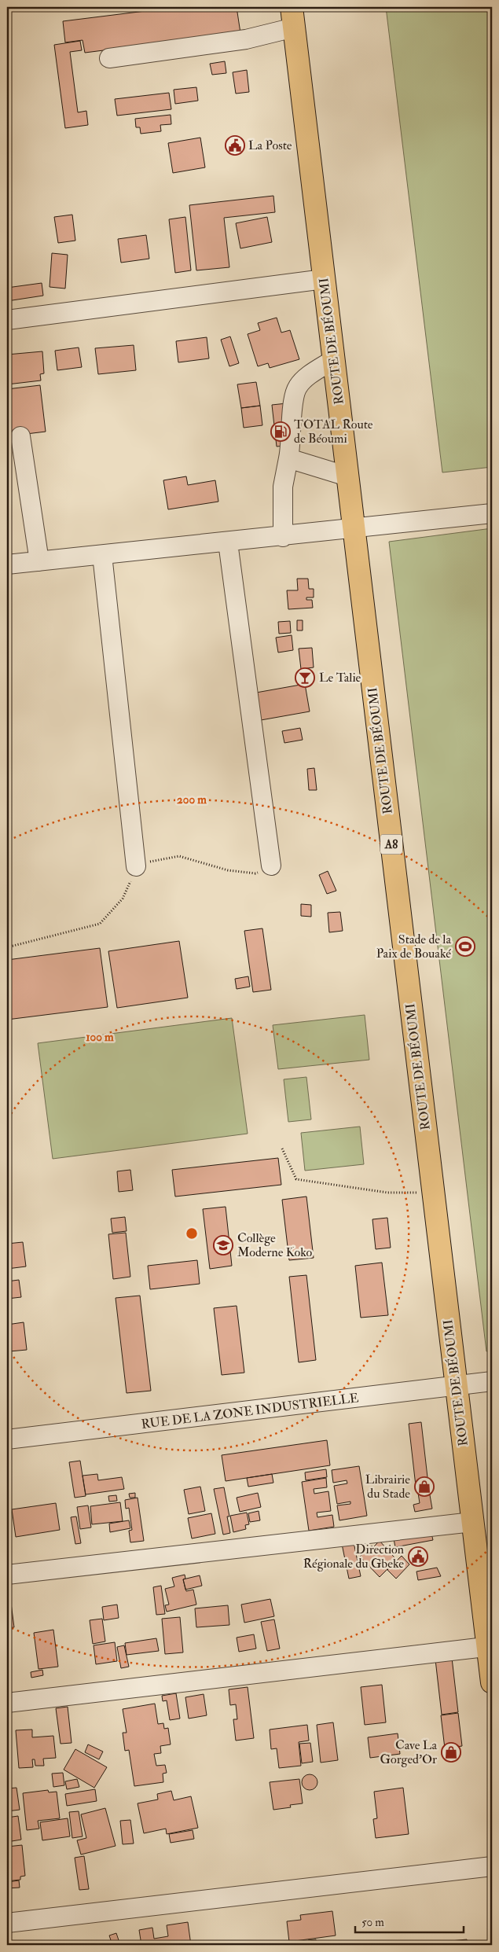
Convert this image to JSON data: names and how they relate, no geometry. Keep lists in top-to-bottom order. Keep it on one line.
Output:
{"streets":{"main road":["ROUTE DE BÉOUMI","A8"],"street":["RUE DE LA ZONE INDUSTRIELLE"]},"crossings":[["ROUTE DE BÉOUMI","RUE DE LA ZONE INDUSTRIELLE"]],"places":{"public building":["La Poste","Direction Régionale du Gbeke"],"fuel station":["TOTAL Route de Béoumi"],"bar":["Le Talie"],"sports":["Stade de la Paix de Bouaké"],"school or university":["Collège Moderne Koko"],"shop":["Librairie du Stade","Cave La Gorged'Or"]},"scale_bar":"50 m","rings":["200 m","100 m"]}
